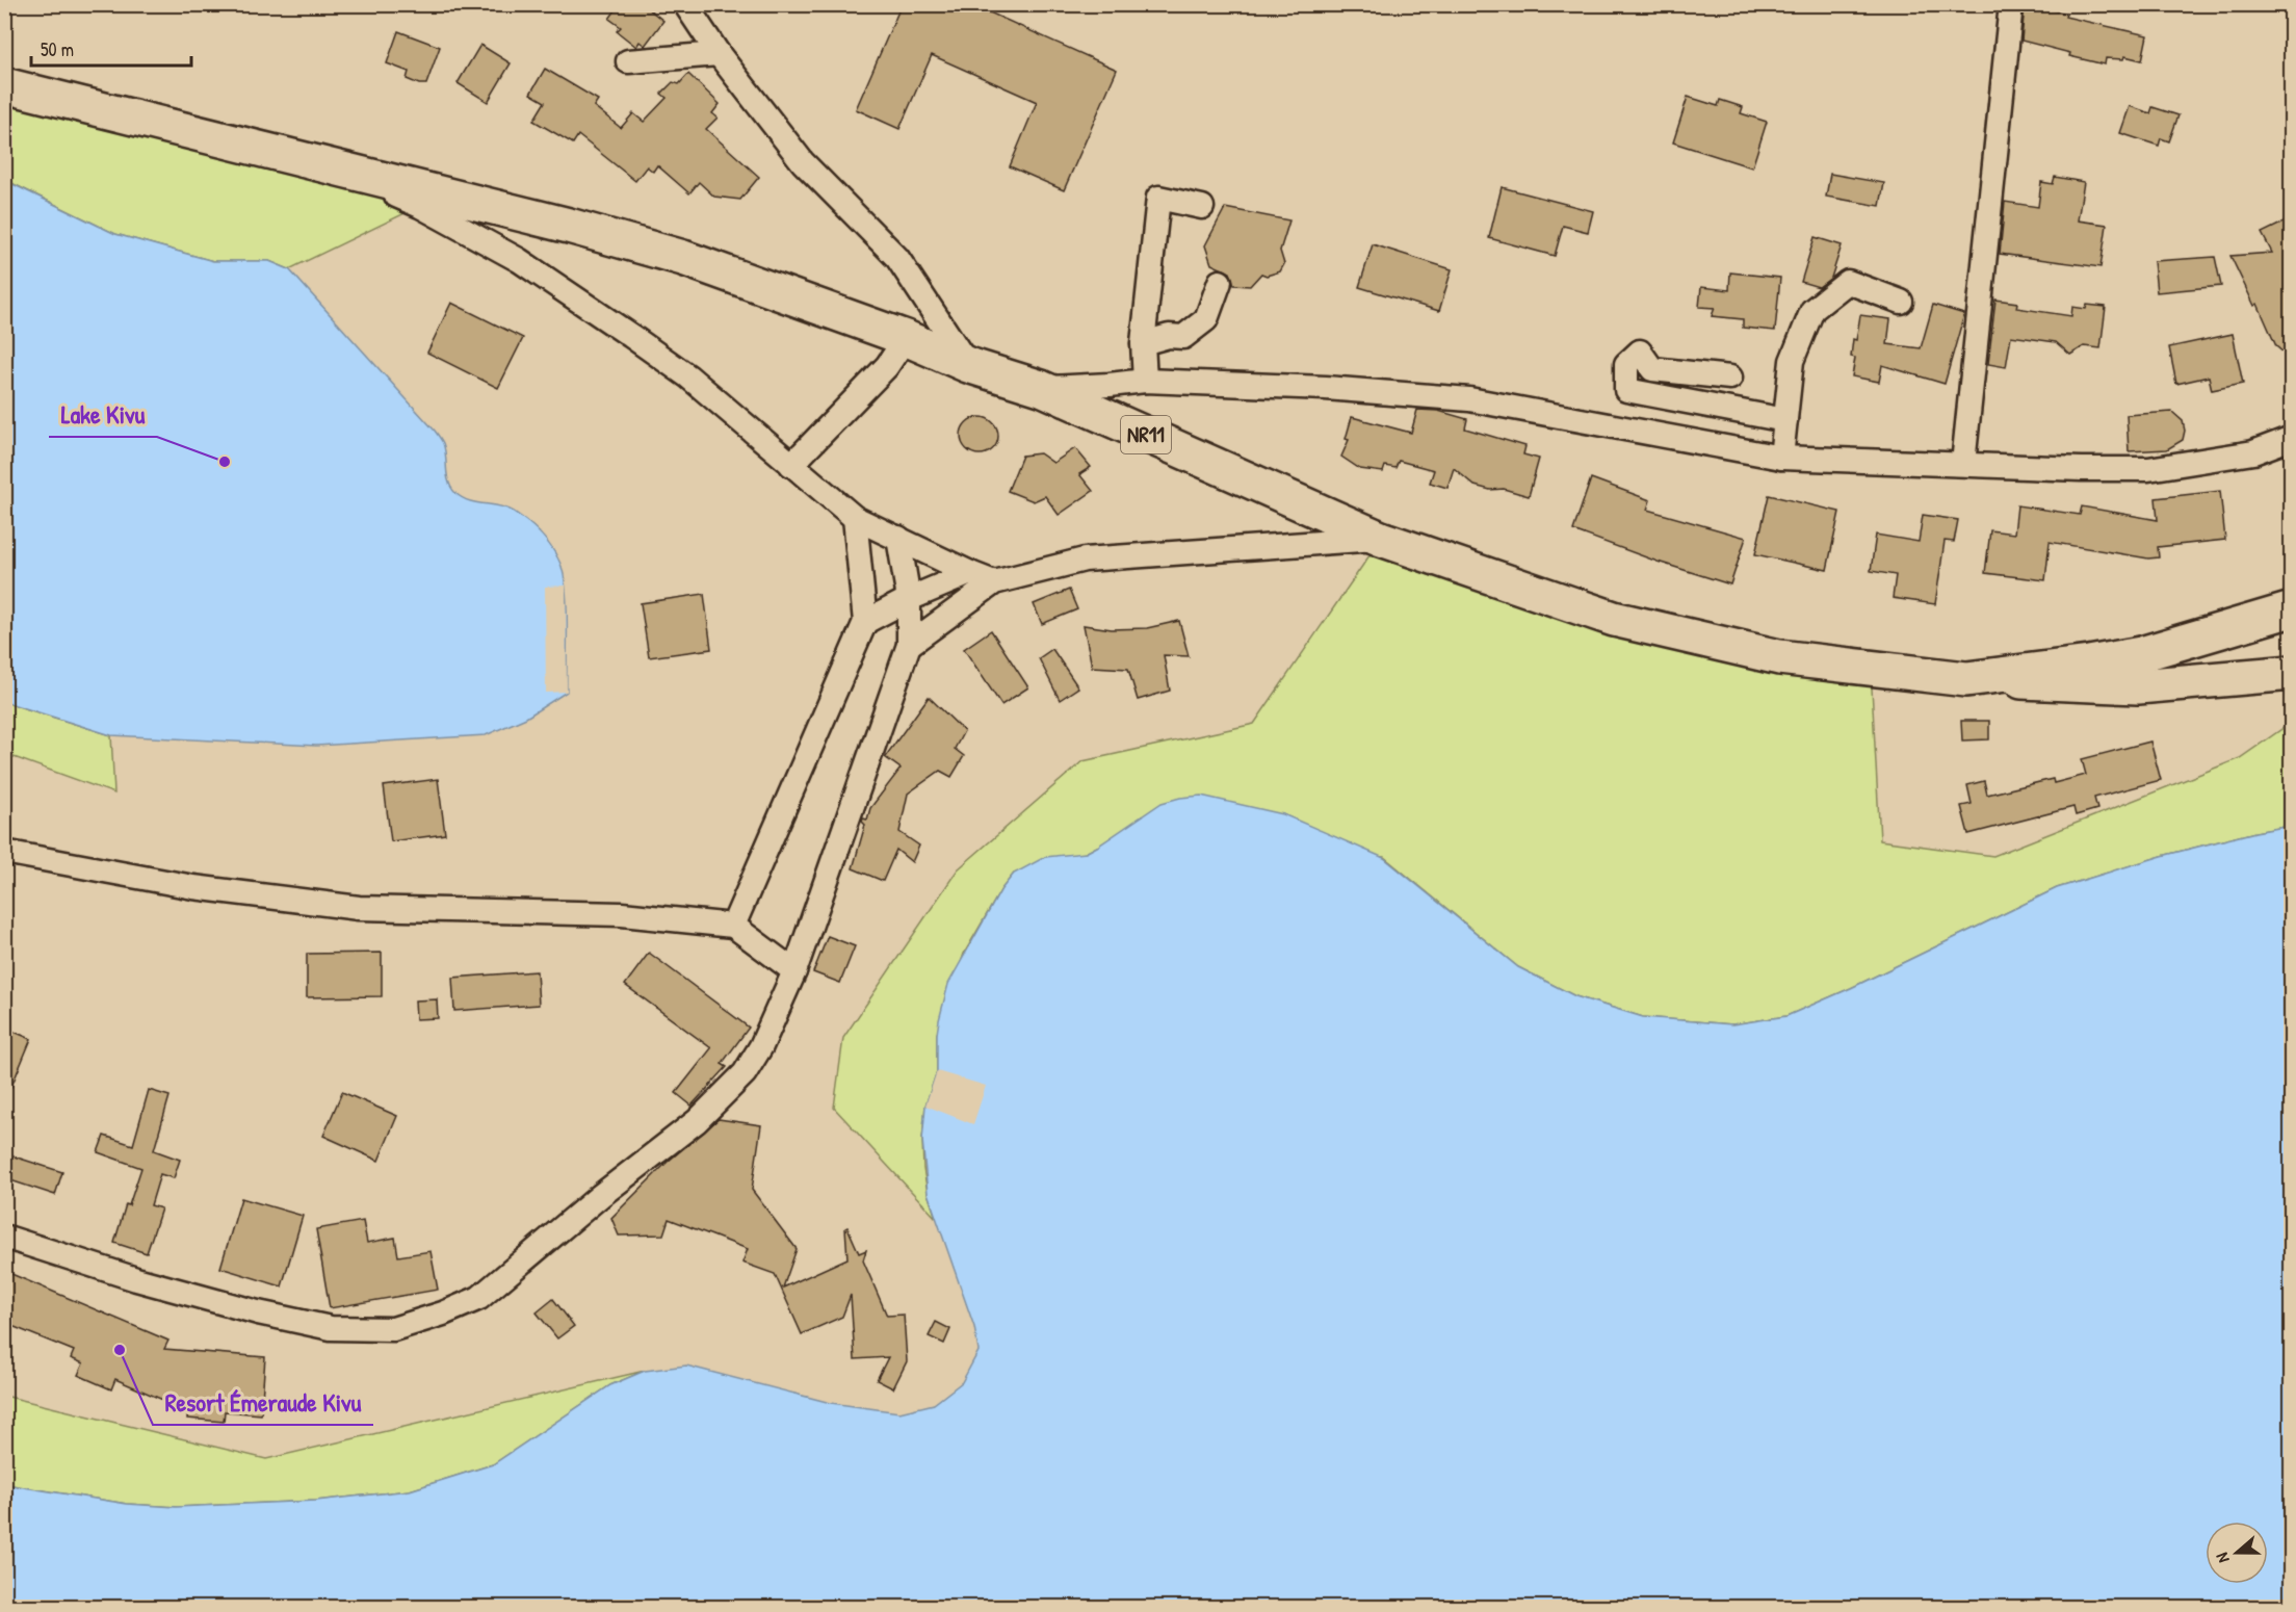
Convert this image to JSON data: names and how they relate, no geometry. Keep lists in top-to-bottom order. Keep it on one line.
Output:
{"streets":{"main road":["NR11"]},"places":["Lake Kivu","Resort Émeraude Kivu"],"scale_bar":"50 m","north":"left"}
